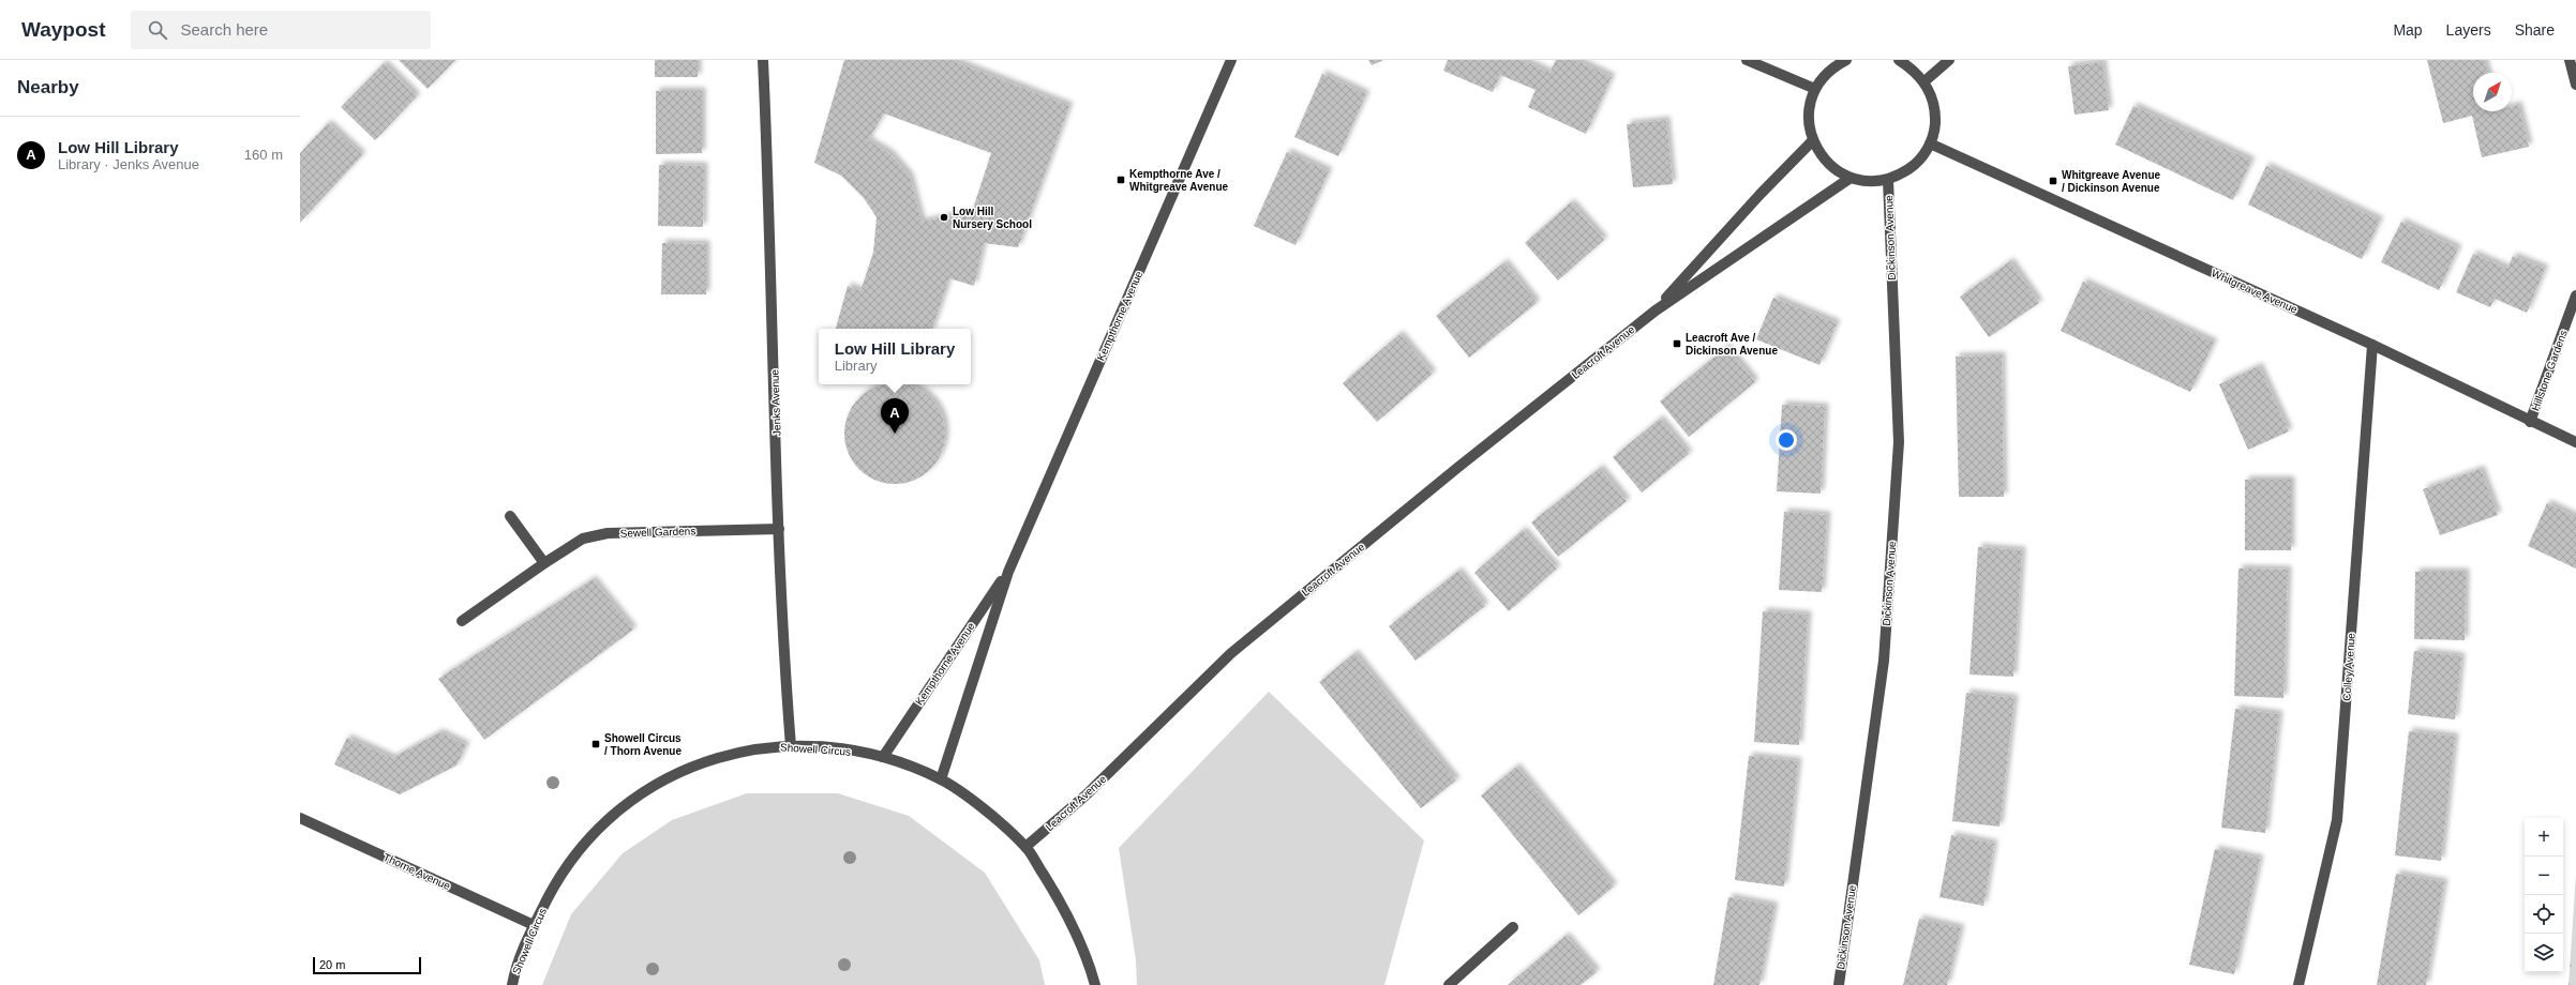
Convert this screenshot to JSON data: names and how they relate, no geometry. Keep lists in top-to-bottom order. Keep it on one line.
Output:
{"streets":{"street":["Dickinson Avenue","Whitgreave Avenue","Kempthorne Avenue","Leacroft Avenue","Hillstone Gardens","Jenks Avenue","Sewell Gardens","Colley Avenue","Showell Circus","Thorne Avenue"]},"crossings":[["Whitgreave Avenue","Hillstone Gardens"],["Whitgreave Avenue","Colley Avenue"],["Kempthorne Avenue","Showell Circus"],["Leacroft Avenue","Showell Circus"],["Jenks Avenue","Sewell Gardens"],["Jenks Avenue","Showell Circus"],["Showell Circus","Thorne Avenue"]],"places":{"transit":["Kempthorne Ave / Whitgreave Avenue","Whitgreave Avenue / Dickinson Avenue","Leacroft Ave / Dickinson Avenue","Showell Circus / Thorn Avenue"],"other":["Low Hill Nursery School"]},"scale_bar":"20 m","north":"top right","page":{"header":"Waypost","search":"Search here","nav":["Map","Layers","Share"],"heading":"Nearby","list":[{"mark":"A","name":"Low Hill Library","note":"Library · Jenks Avenue","value":"160 m"}],"popup":["Low Hill Library","Library"],"pins":"A","map_buttons":["+","−"],"scale":"20 m"}}
